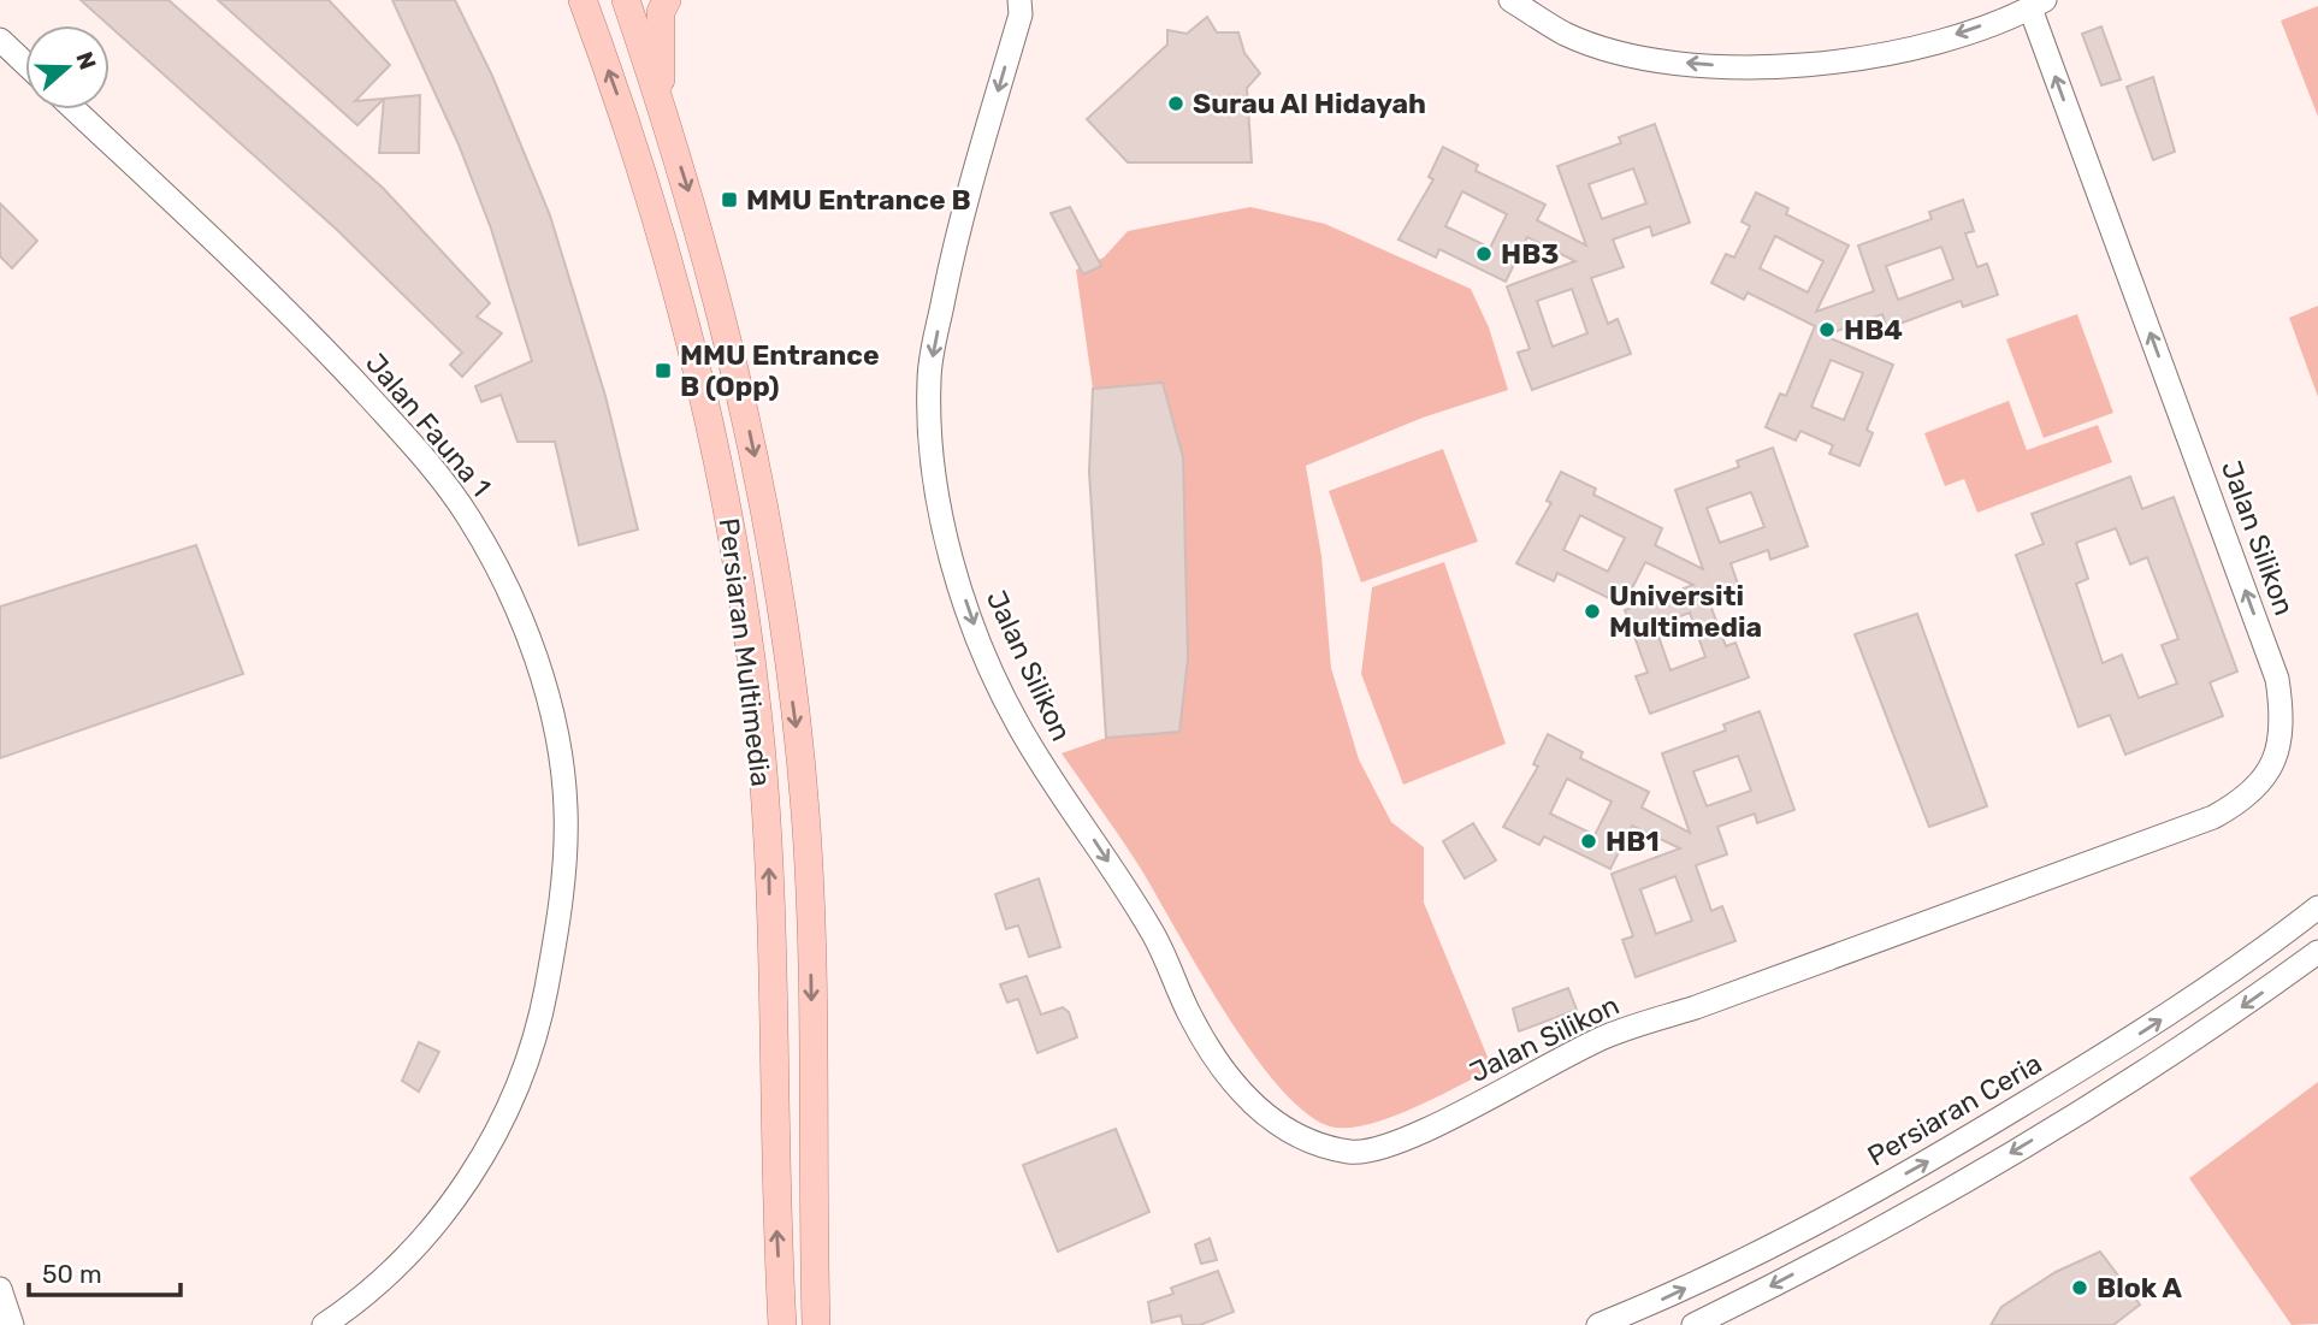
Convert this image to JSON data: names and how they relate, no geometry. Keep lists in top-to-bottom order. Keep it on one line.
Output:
{"streets":{"main road":["Persiaran Multimedia"],"street":["Jalan Fauna 1","Jalan Silikon","Persiaran Ceria"]},"places":{"other":["Surau Al Hidayah","HB3","HB4","Universiti Multimedia","HB1","Blok A"],"transit":["MMU Entrance B","MMU Entrance B (Opp)"]},"scale_bar":"50 m","north":"right"}
